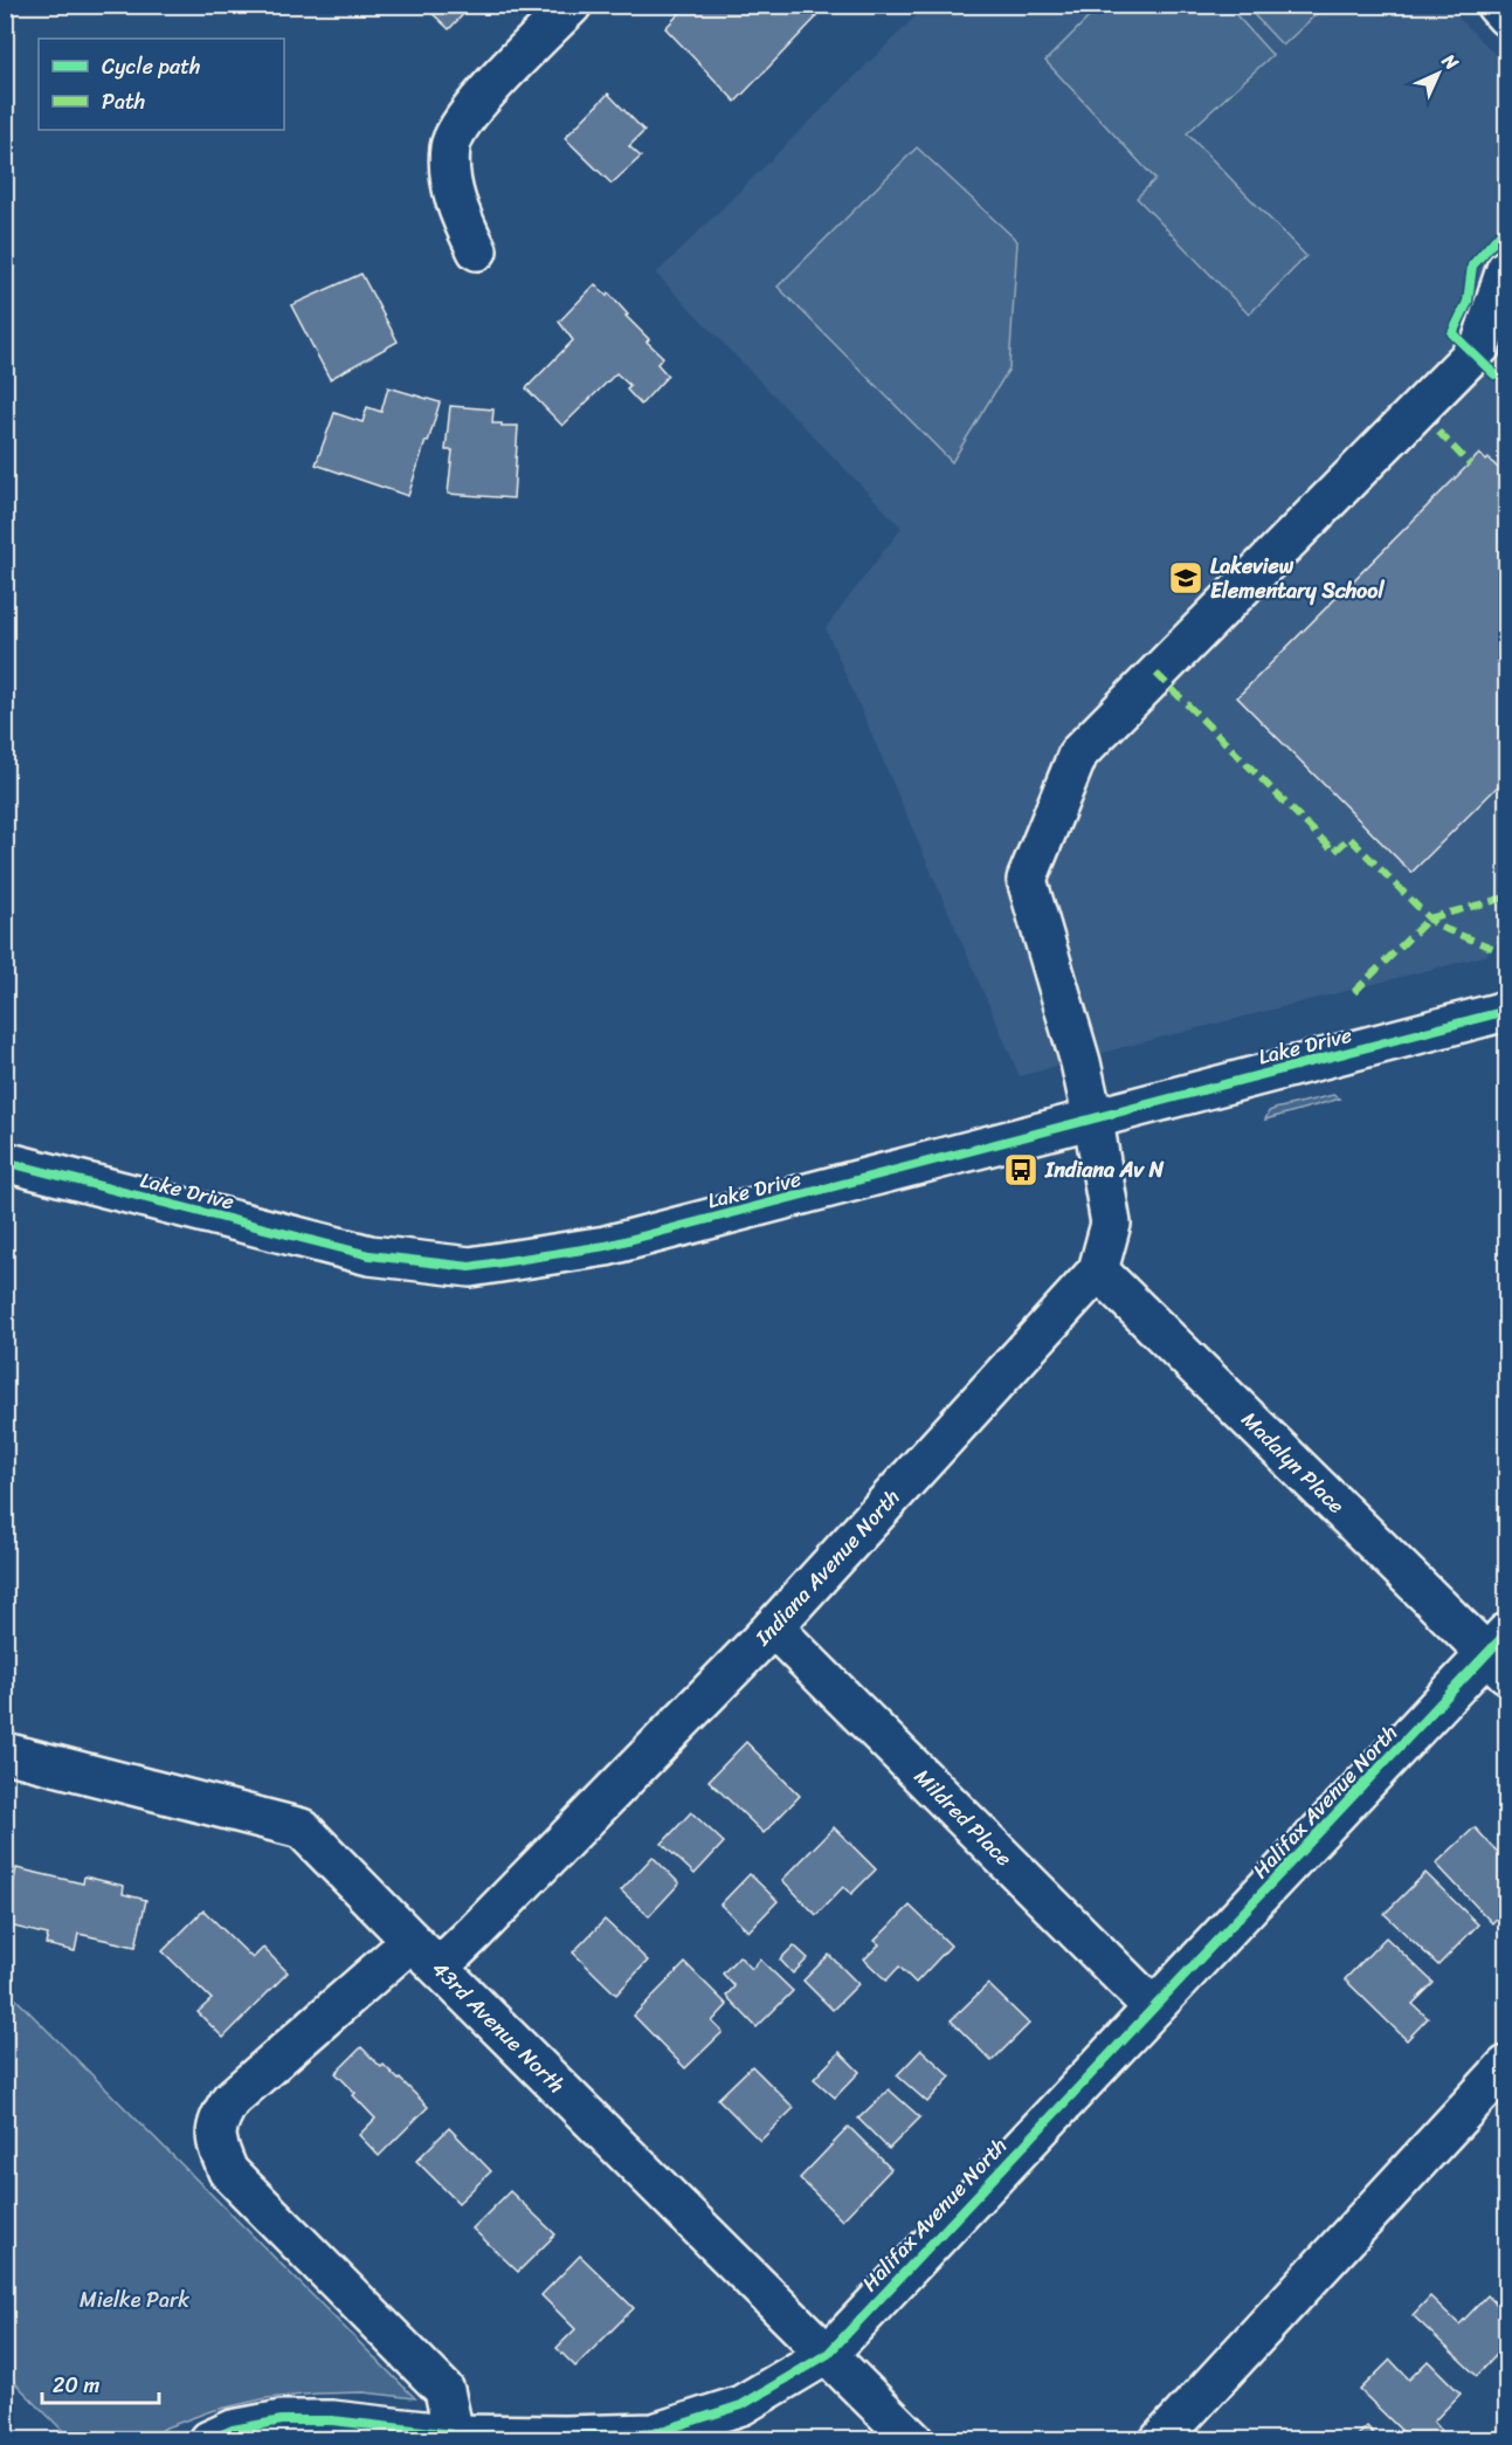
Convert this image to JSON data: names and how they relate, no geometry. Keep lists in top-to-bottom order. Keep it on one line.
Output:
{"streets":{"street":["Lake Drive","Madalyn Place","Indiana Avenue North","Halifax Avenue North","Mildred Place","43rd Avenue North"]},"crossings":[["Lake Drive","Indiana Avenue North"],["Madalyn Place","Indiana Avenue North"],["Madalyn Place","Halifax Avenue North"],["Indiana Avenue North","Mildred Place"],["Indiana Avenue North","43rd Avenue North"],["Halifax Avenue North","Mildred Place"],["Halifax Avenue North","43rd Avenue North"]],"parks":["Mielke Park"],"places":{"school or university":["Lakeview Elementary School"],"bus stop":["Indiana Av N"]},"legend":["Cycle path","Path"],"scale_bar":"20 m","north":"top right"}
